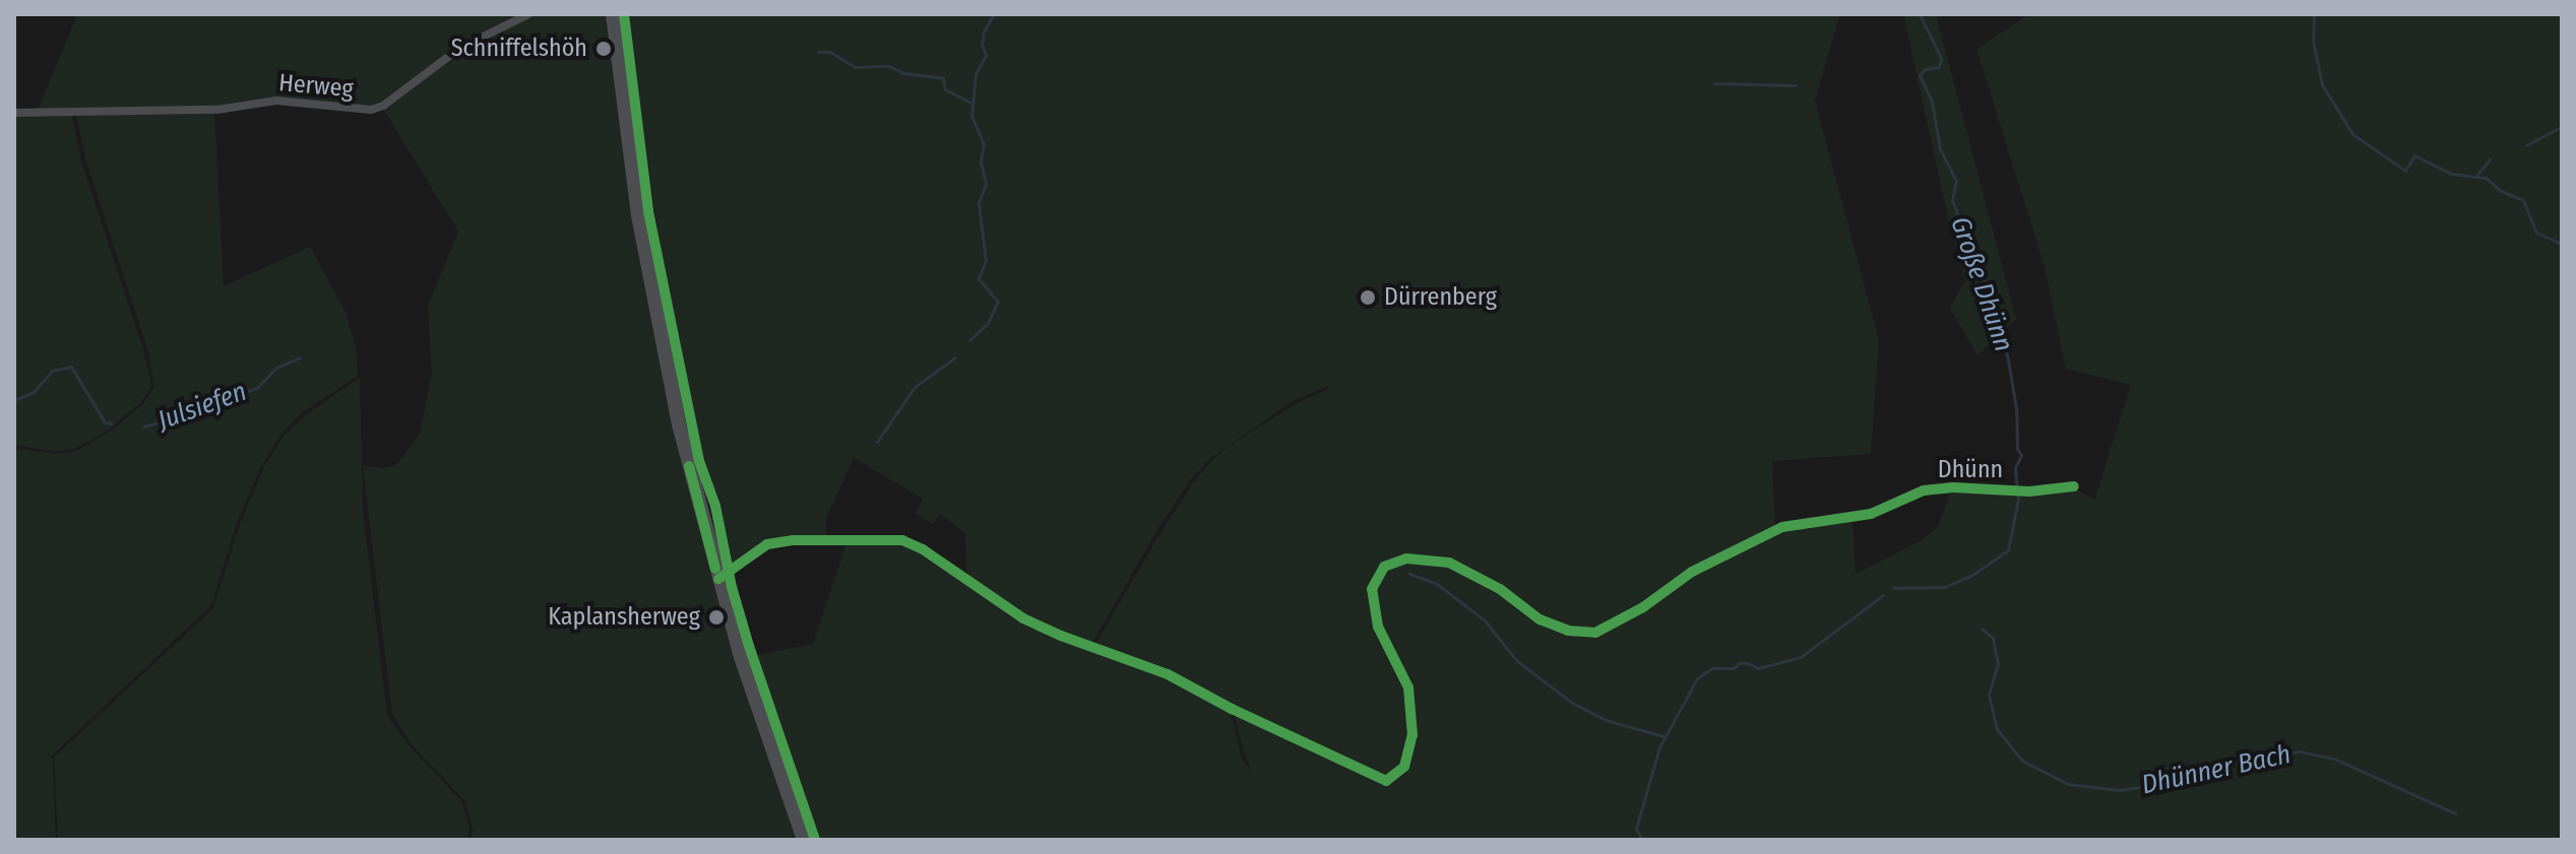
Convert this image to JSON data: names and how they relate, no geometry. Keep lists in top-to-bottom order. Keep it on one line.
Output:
{"streets":{"street":["Herweg","Dhünn"]},"water":["Große Dhünn","Julsiefen","Dhünner Bach"],"places":["Schniffelshöh","Dürrenberg","Kaplansherweg"]}
